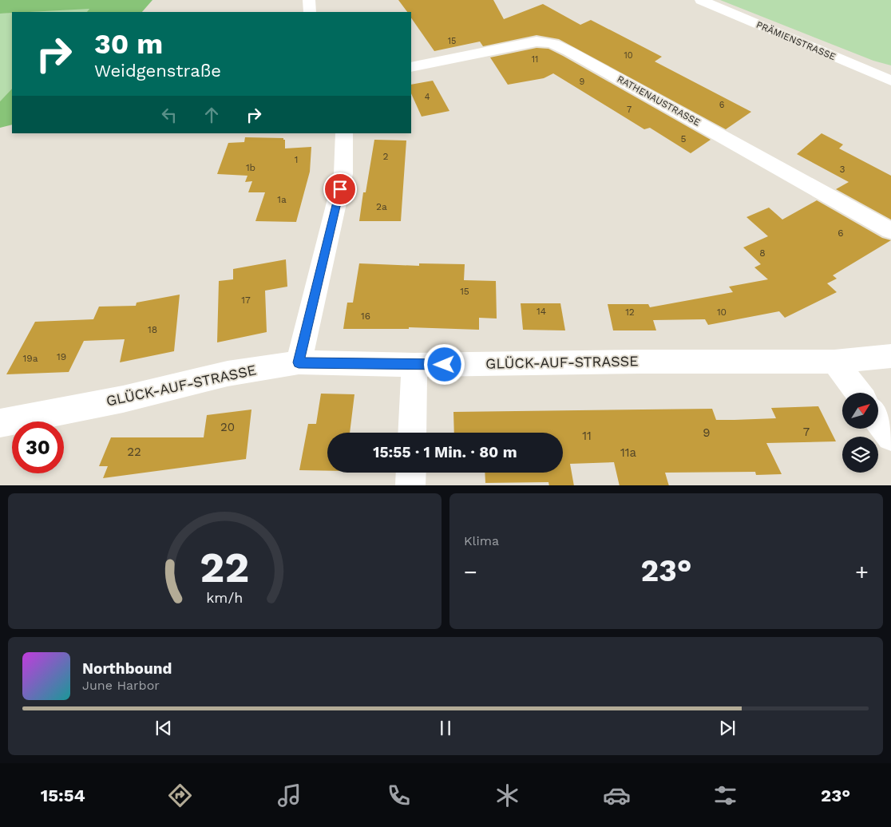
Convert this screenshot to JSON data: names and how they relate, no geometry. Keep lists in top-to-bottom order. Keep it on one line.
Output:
{"streets":{"street":["PRÄMIENSTRASSE","RATHENAUSTRASSE","GLÜCK-AUF-STRASSE"]},"house_numbers":["15","10","11","9","4","6","7","5","2","1","1b","3","1a","2a","6","8","15","17","14","12","10","16","18","19","19a","20","7","9","11","22","11a"],"north":"top right","page":{"turn":["30 m","Weidgenstraße"],"limit":"30","trip":"15:55 · 1 Min. · 80 m","tile":"Klima","heat":["−","23°","+"],"song":["Northbound","June Harbor"],"tabs":["15:54","23°"],"gauge":["22","km/h"]}}
